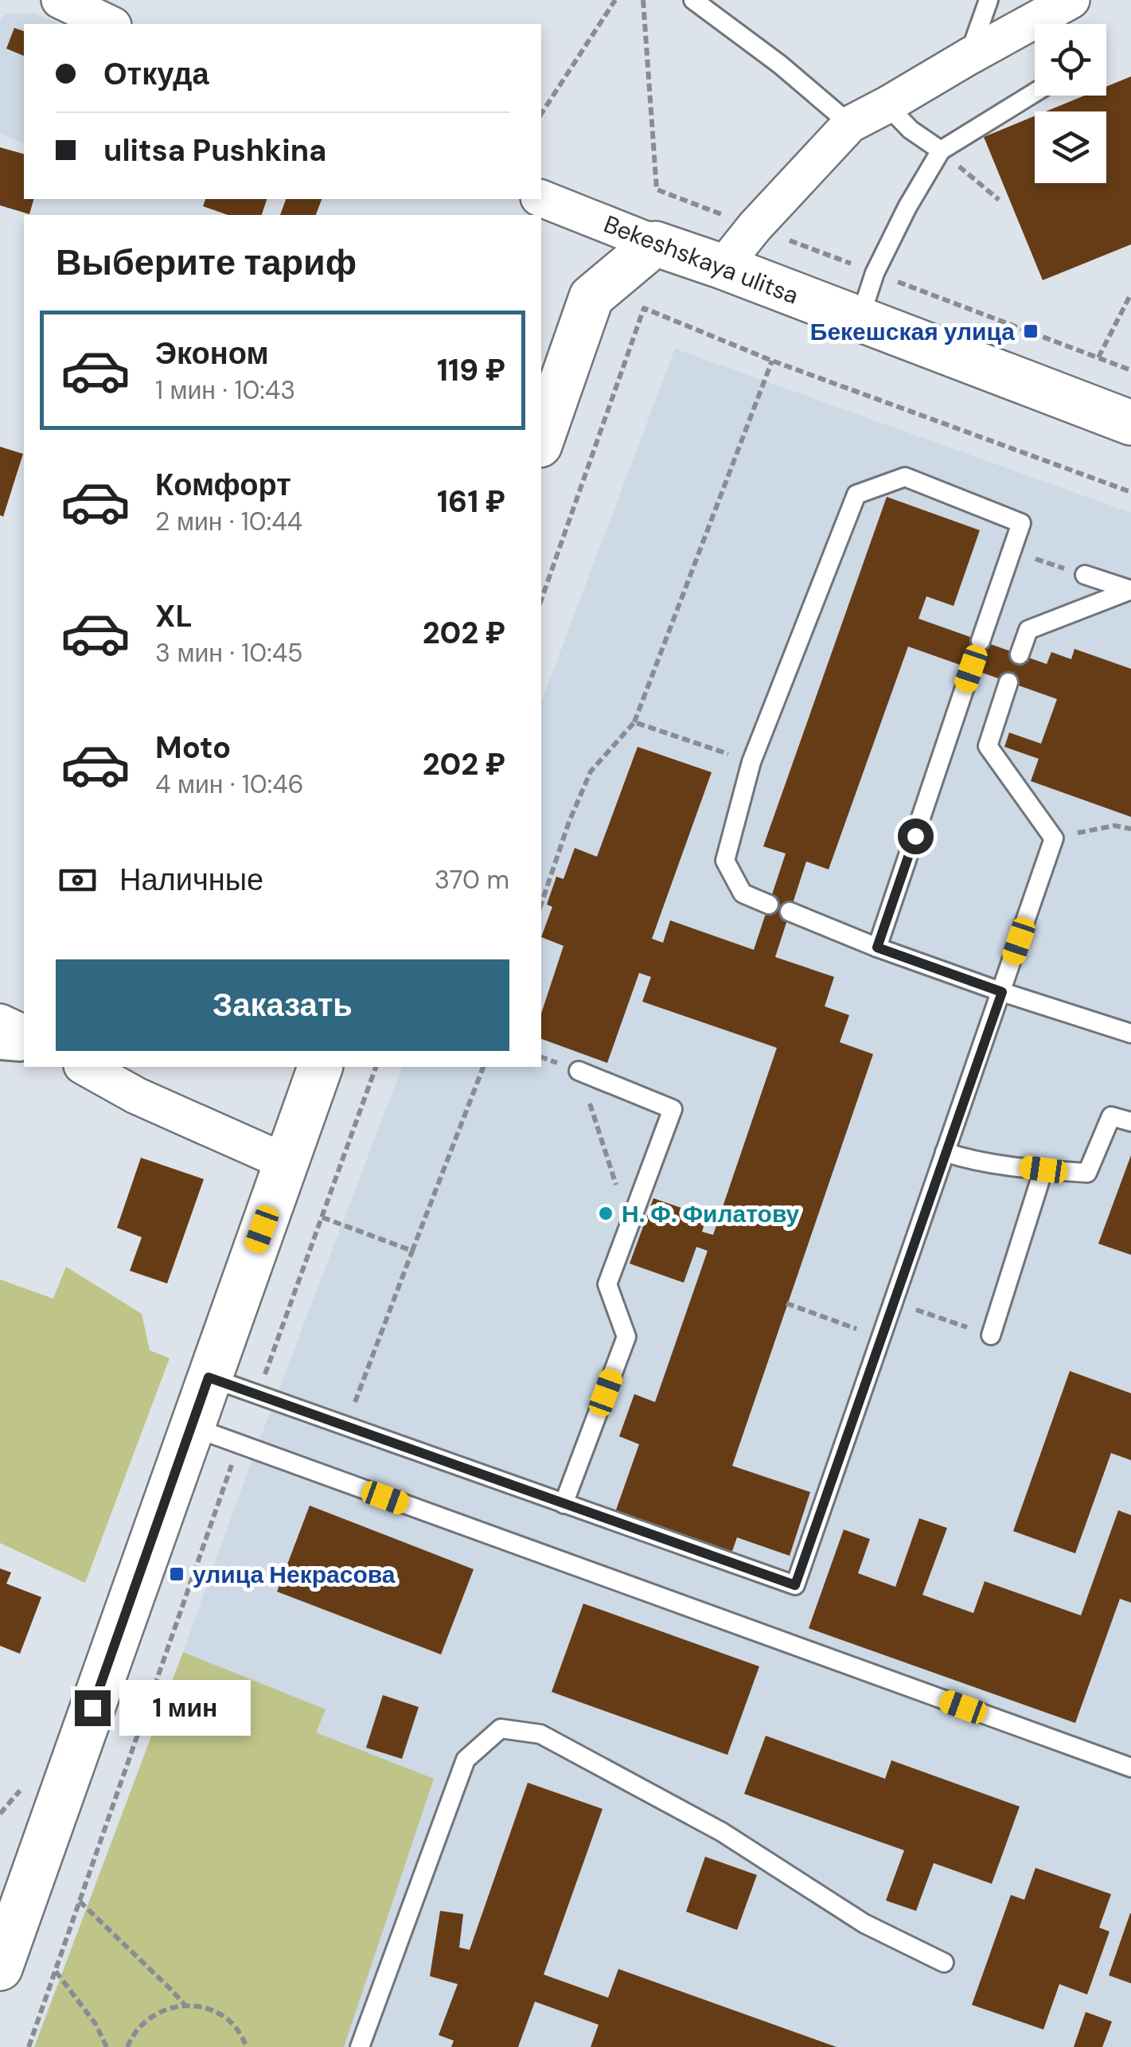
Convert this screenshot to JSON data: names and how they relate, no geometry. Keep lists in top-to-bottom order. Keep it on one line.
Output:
{"streets":{"main road":["Bekeshskaya ulitsa"]},"places":{"transit":["Бекешская улица","улица Некрасова"],"other":["Н. Ф. Филатову"]},"page":{"banner":["Откуда","ulitsa Pushkina"],"heading":"Выберите тариф","list":[{"name":"Эконом","note":"1 мин · 10:43","value":"119 ₽"},{"name":"Комфорт","note":"2 мин · 10:44","value":"161 ₽"},{"name":"XL","note":"3 мин · 10:45","value":"202 ₽"},{"name":"Moto","note":"4 мин · 10:46","value":"202 ₽"}],"pay":["Наличные","370 m"],"buttons":"Заказать","bubble":"1 мин"}}
